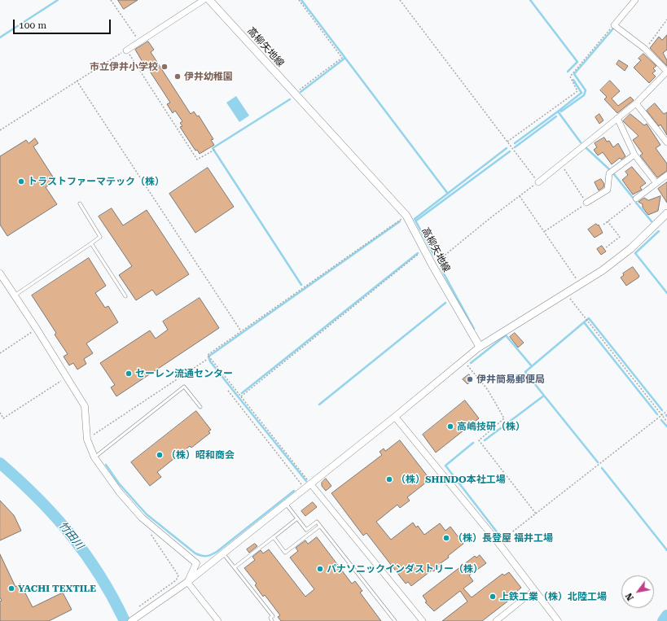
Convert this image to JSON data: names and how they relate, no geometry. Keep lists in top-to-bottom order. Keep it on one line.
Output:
{"streets":{"main road":["高柳矢地線"]},"water":["竹田川"],"places":["市立伊井小学校","伊井幼稚園","トラストファーマテック（株）","セーレン流通センター","伊井簡易郵便局","高嶋技研（株）","（株）昭和商会","（株）SHINDO本社工場","（株）長登屋 福井工場","パナソニックインダストリー（株）","YACHI TEXTILE","上鉄工業（株）北陸工場"],"scale_bar":"100 m","north":"bottom left"}
